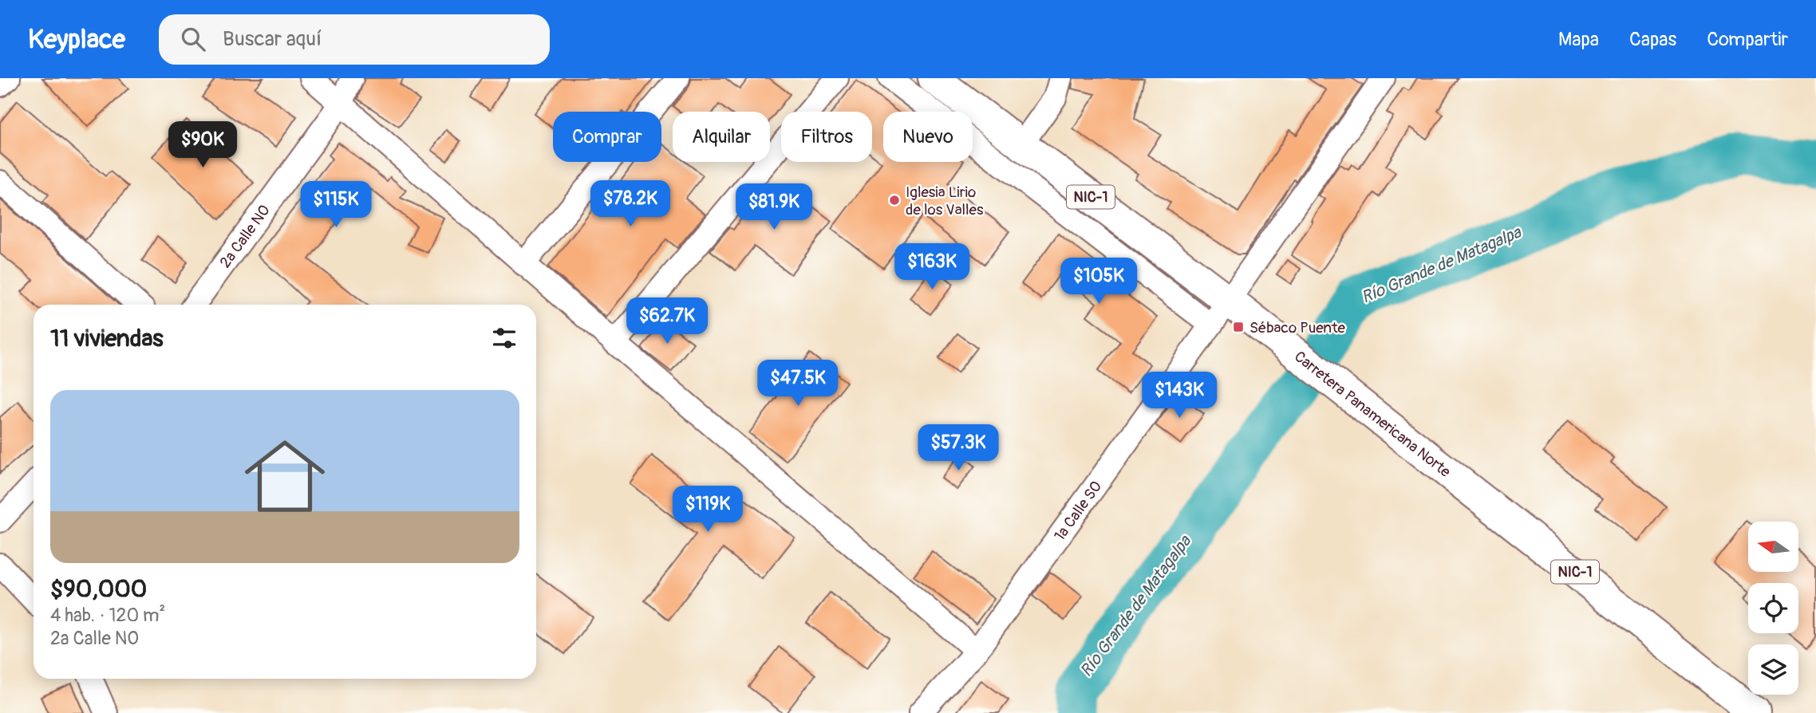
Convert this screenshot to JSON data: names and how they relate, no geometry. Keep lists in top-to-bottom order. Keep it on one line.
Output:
{"streets":{"highway":["NIC-1","Carretera Panamericana Norte"],"street":["2a Calle NO","1a Calle SO"]},"crossings":[["Carretera Panamericana Norte","1a Calle SO"]],"water":["Río Grande de Matagalpa"],"places":{"other":["Iglesia Lirio de los Valles"],"transit":["Sébaco Puente"]},"north":"left","page":{"header":"Keyplace","search":"Buscar aquí","nav":["Mapa","Capas","Compartir"],"chip":["Comprar","Alquilar","Filtros","Nuevo"],"price":["$90K","$78.2K","$115K","$81.9K","$163K","$105K","$62.7K","$47.5K","$143K","$57.3K","$119K"],"heading":"11 viviendas","list":[{"name":"$90,000","note":"4 hab. · 120 m² · 2a Calle NO"}]}}
